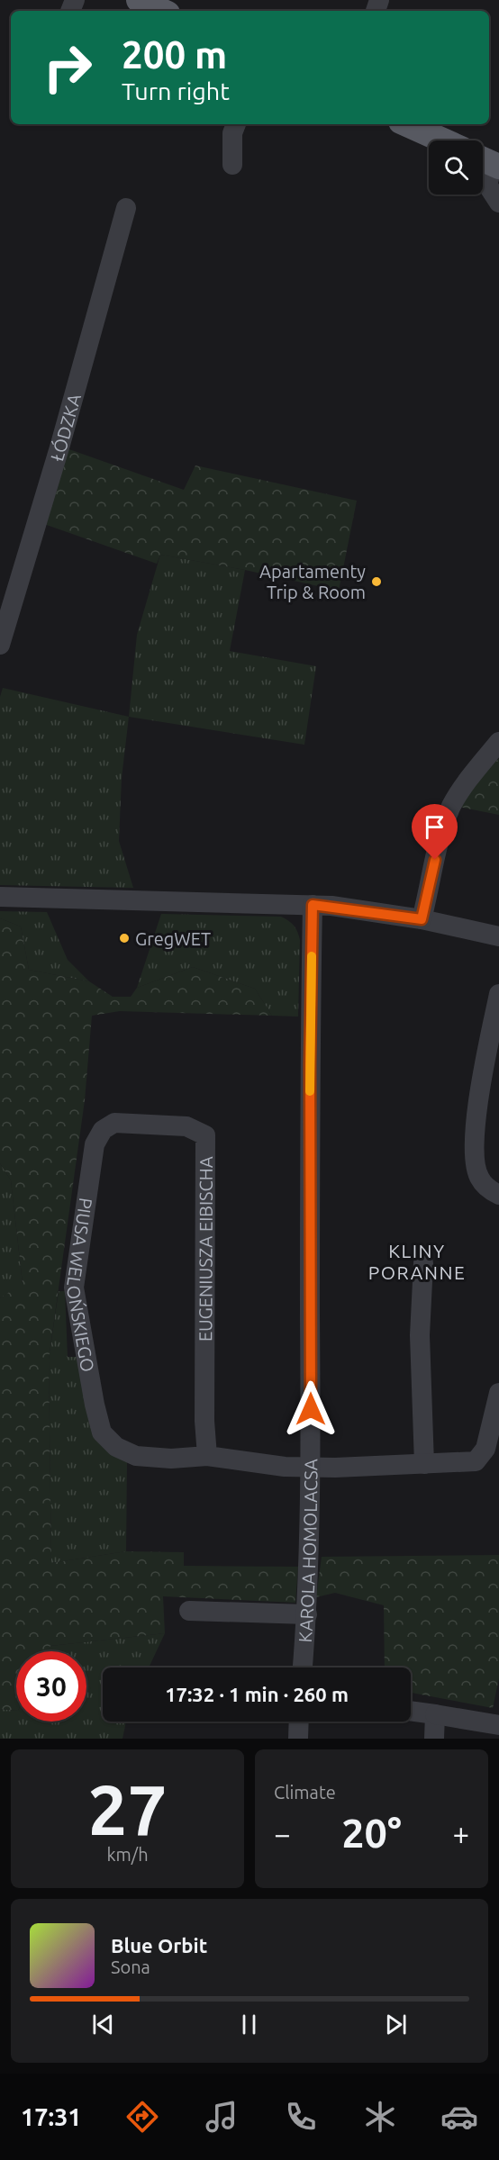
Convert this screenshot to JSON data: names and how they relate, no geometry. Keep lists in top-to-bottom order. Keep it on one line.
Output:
{"streets":{"street":["ŁÓDZKA","EUGENIUSZA EIBISCHA","PIUSA WELOŃSKIEGO","KAROLA HOMOLACSA"]},"crossings":[["EUGENIUSZA EIBISCHA","PIUSA WELOŃSKIEGO"]],"districts":["KLINY PORANNE"],"places":["Apartamenty Trip & Room","GregWET"],"page":{"turn":["200 m","Turn right"],"limit":"30","trip":"17:32 · 1 min · 260 m","tile":[["27","km/h"],"Climate"],"heat":["−","20°","+"],"song":["Blue Orbit","Sona"],"tabs":"17:31"}}
